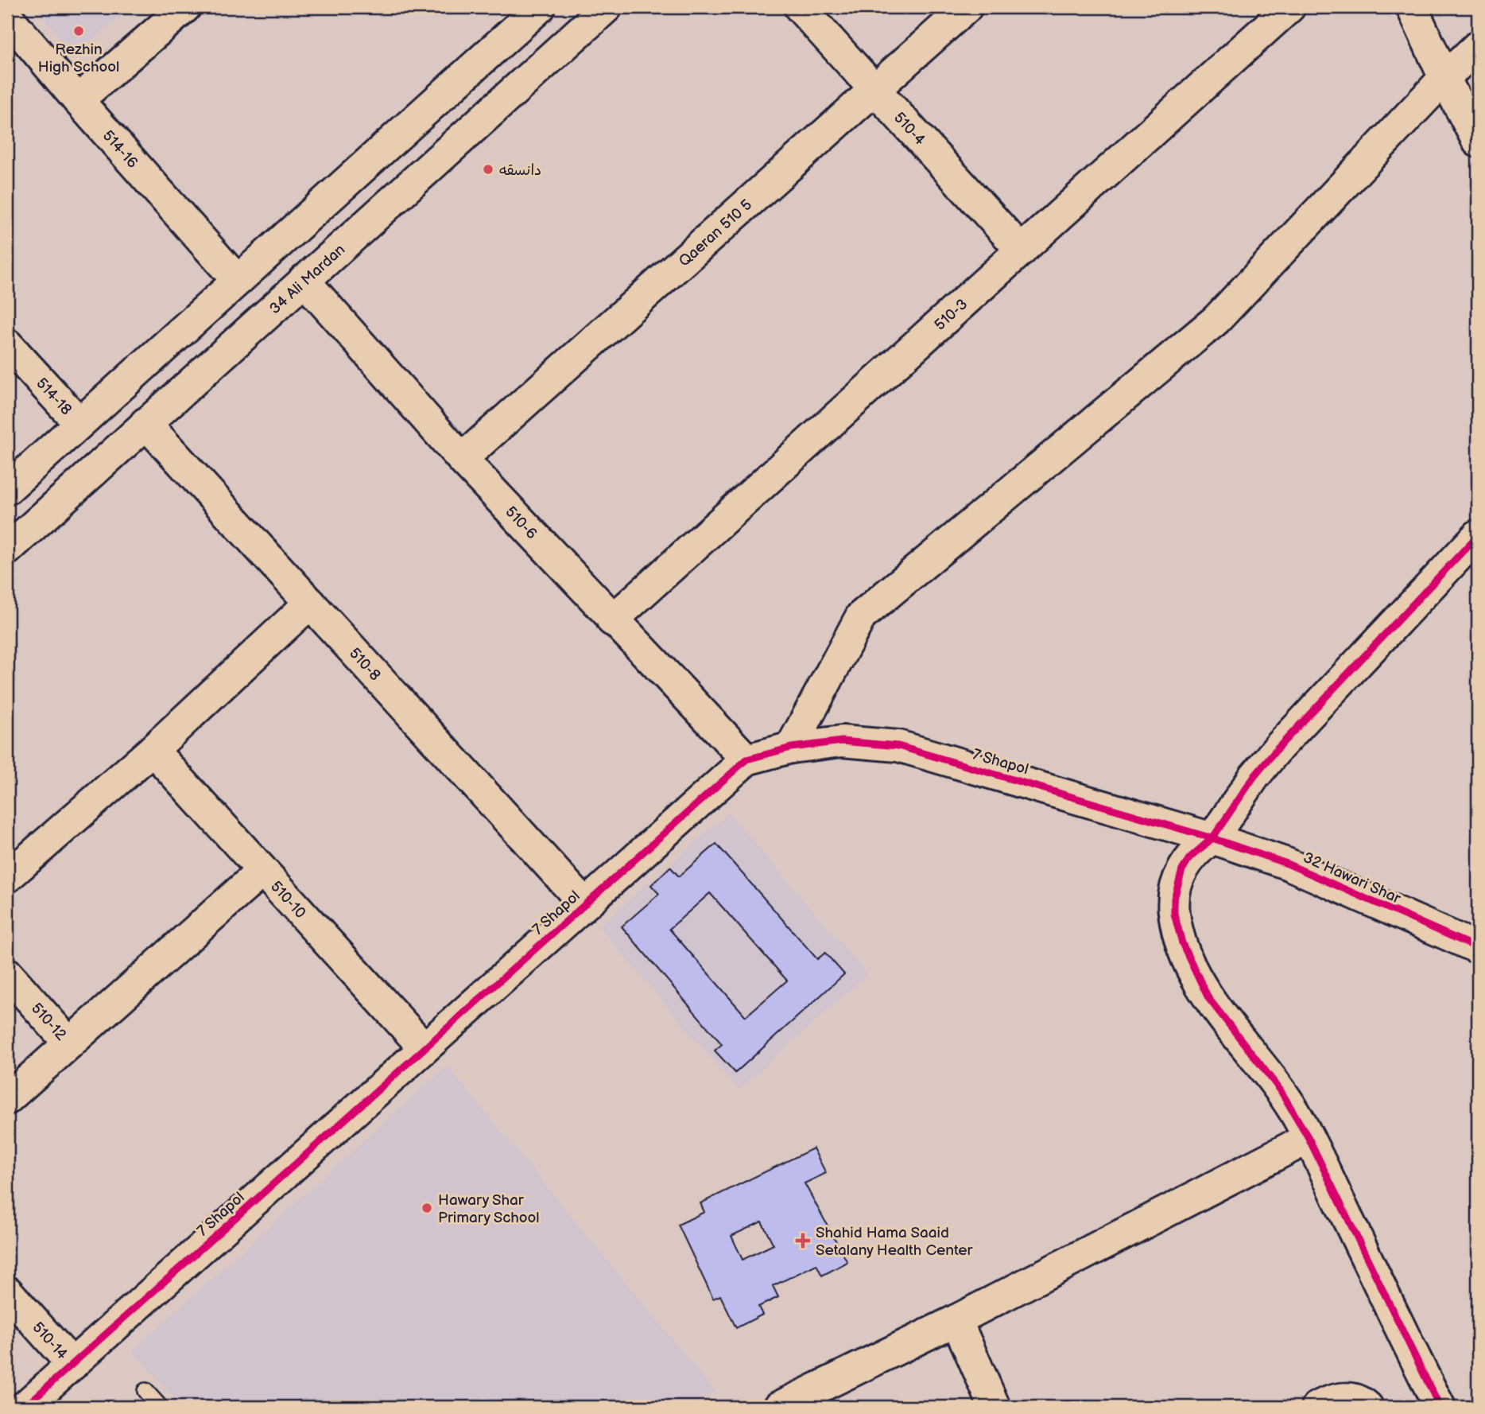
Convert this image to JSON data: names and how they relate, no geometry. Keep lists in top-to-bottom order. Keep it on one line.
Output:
{"streets":{"street":["510-4","514-16","Qaeran 510 5","34 Ali Mardan","510-3","514-18","510-6","510-8","7 Shapol","32 Hawari Shar","510-10","510-12","510-14"]},"crossings":[["510-4","Qaeran 510 5"],["510-4","510-3"],["Qaeran 510 5","510-6"],["34 Ali Mardan","510-6"],["34 Ali Mardan","510-8"],["510-3","510-6"],["510-6","7 Shapol"],["510-8","7 Shapol"],["7 Shapol","32 Hawari Shar"],["7 Shapol","510-10"],["7 Shapol","510-14"]],"places":{"other":["Rezhin High School","دانسقه","Hawary Shar Primary School"],"health":["Shahid Hama Saaid Setalany Health Center"]}}
